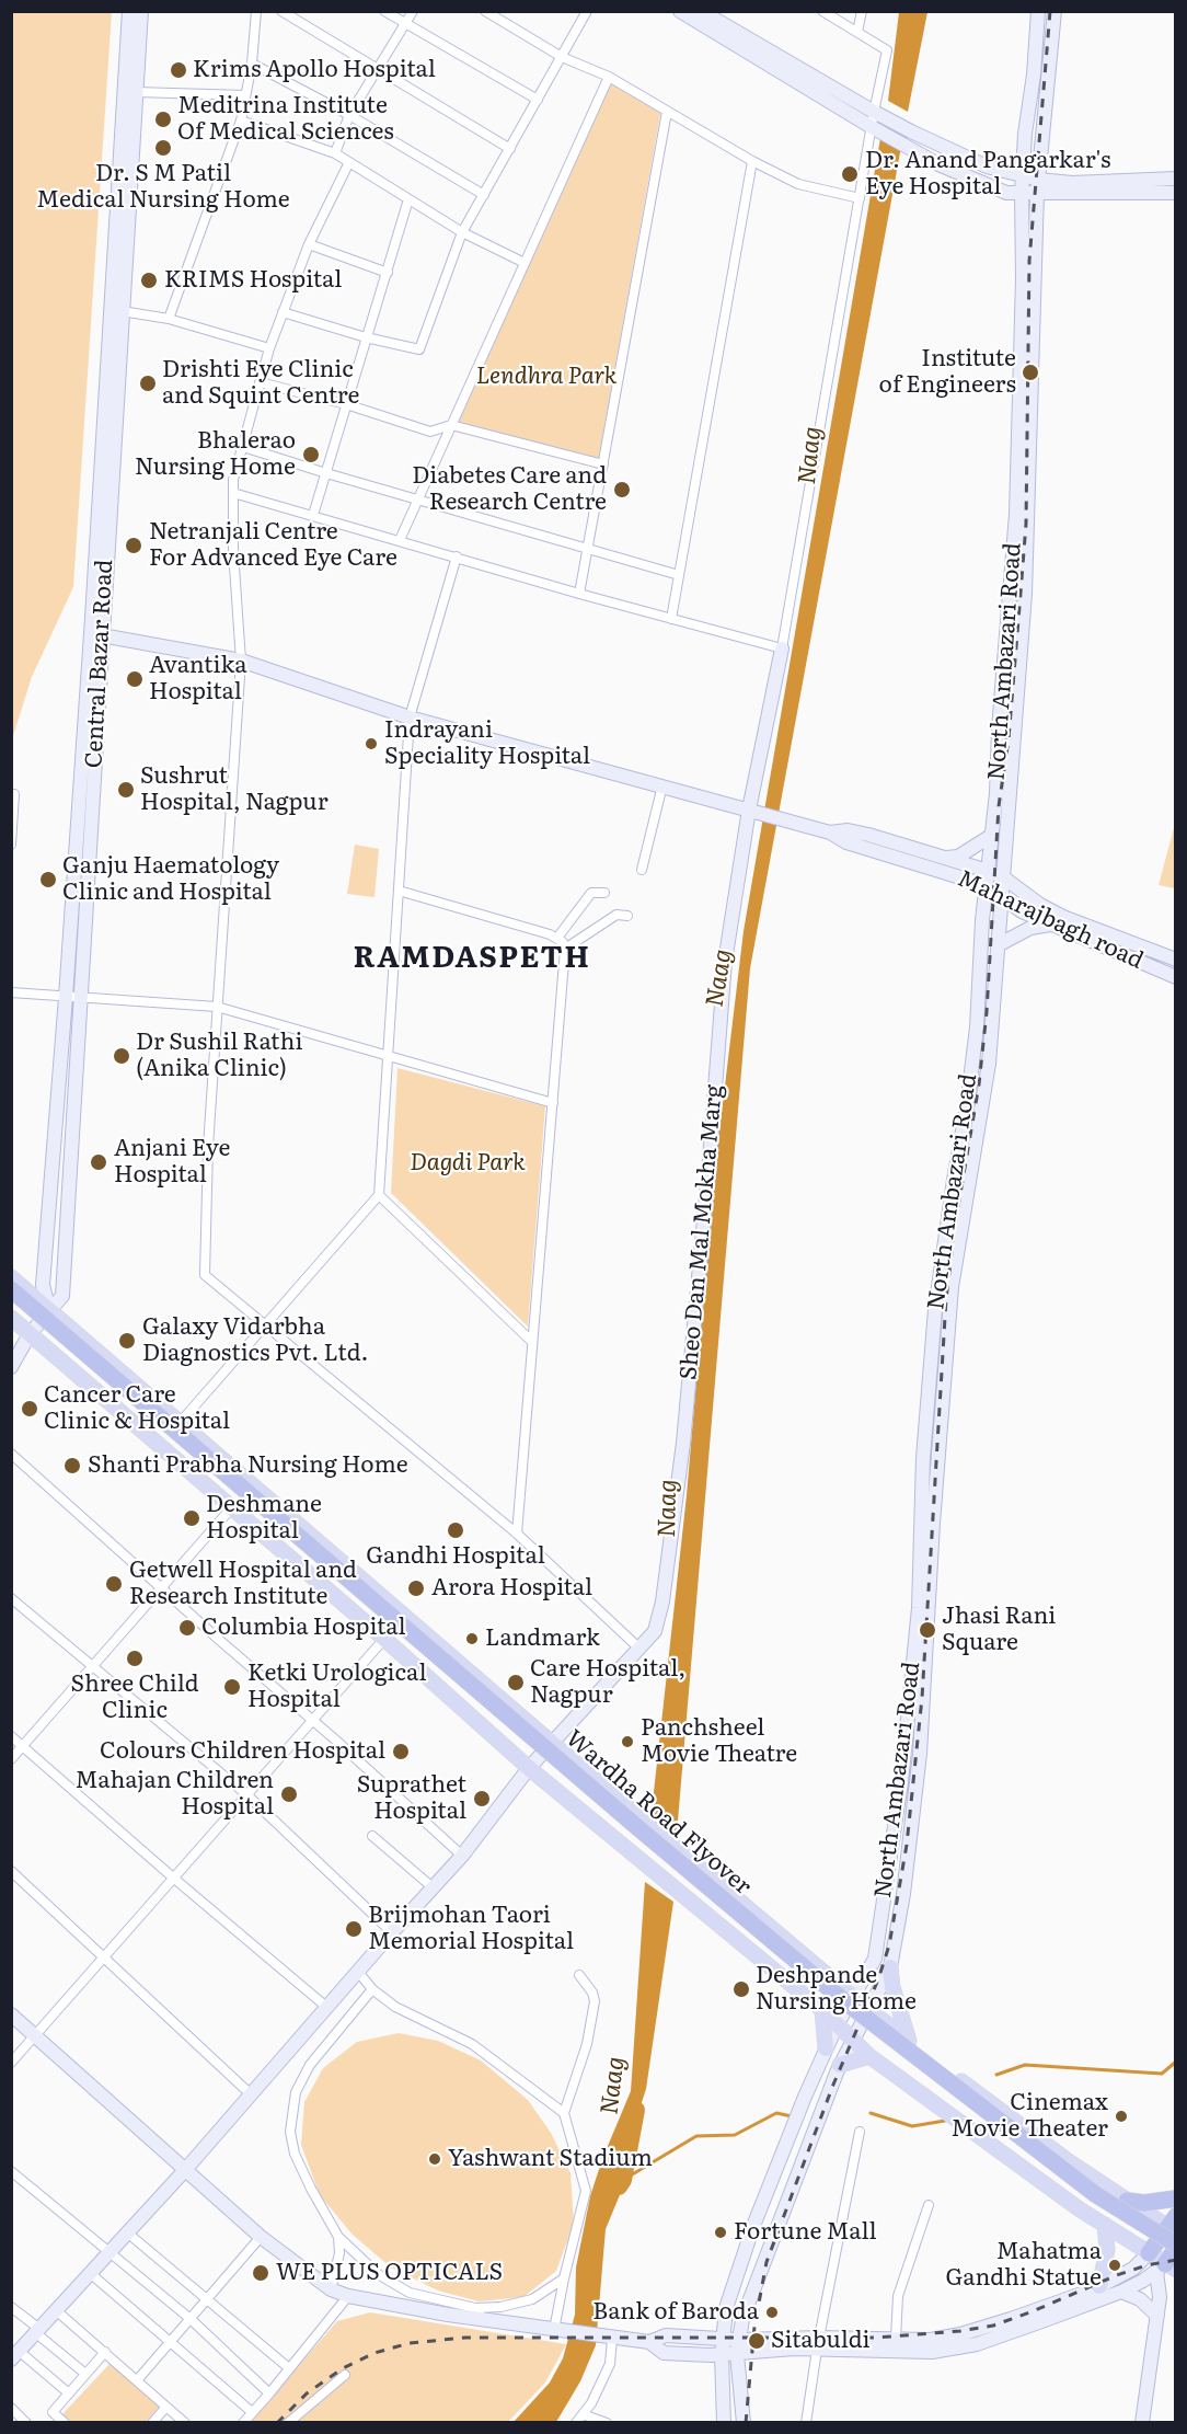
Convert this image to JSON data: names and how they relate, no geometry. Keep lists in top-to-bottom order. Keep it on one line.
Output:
{"streets":{"highway":["Wardha Road Flyover"],"main road":["North Ambazari Road","Central Bazar Road","Maharajbagh road","Sheo Dan Mal Mokha Marg"]},"crossings":[["North Ambazari Road","Maharajbagh road"]],"districts":["RAMDASPETH"],"water":["Naag"],"parks":["Lendhra Park","Dagdi Park"],"places":["Krims Apollo Hospital","Meditrina Institute Of Medical Sciences","Dr. S M Patil Medical Nursing Home","Dr. Anand Pangarkar's Eye Hospital","KRIMS Hospital","Institute of Engineers","Drishti Eye Clinic and Squint Centre","Bhalerao Nursing Home","Diabetes Care and Research Centre","Netranjali Centre For Advanced Eye Care","Avantika Hospital","Indrayani Speciality Hospital","Sushrut Hospital, Nagpur","Ganju Haematology Clinic and Hospital","Dr Sushil Rathi (Anika Clinic)","Anjani Eye Hospital","Galaxy Vidarbha Diagnostics Pvt. Ltd.","Cancer Care Clinic & Hospital","Shanti Prabha Nursing Home","Deshmane Hospital","Gandhi Hospital","Getwell Hospital and Research Institute","Arora Hospital","Columbia Hospital","Jhasi Rani Square","Landmark","Shree Child Clinic","Care Hospital, Nagpur","Ketki Urological Hospital","Panchsheel Movie Theatre","Colours Children Hospital","Mahajan Children Hospital","Suprathet Hospital","Brijmohan Taori Memorial Hospital","Deshpande Nursing Home","Cinemax Movie Theater","Yashwant Stadium","Fortune Mall","Mahatma Gandhi Statue","WE PLUS OPTICALS","Bank of Baroda","Sitabuldi"]}
